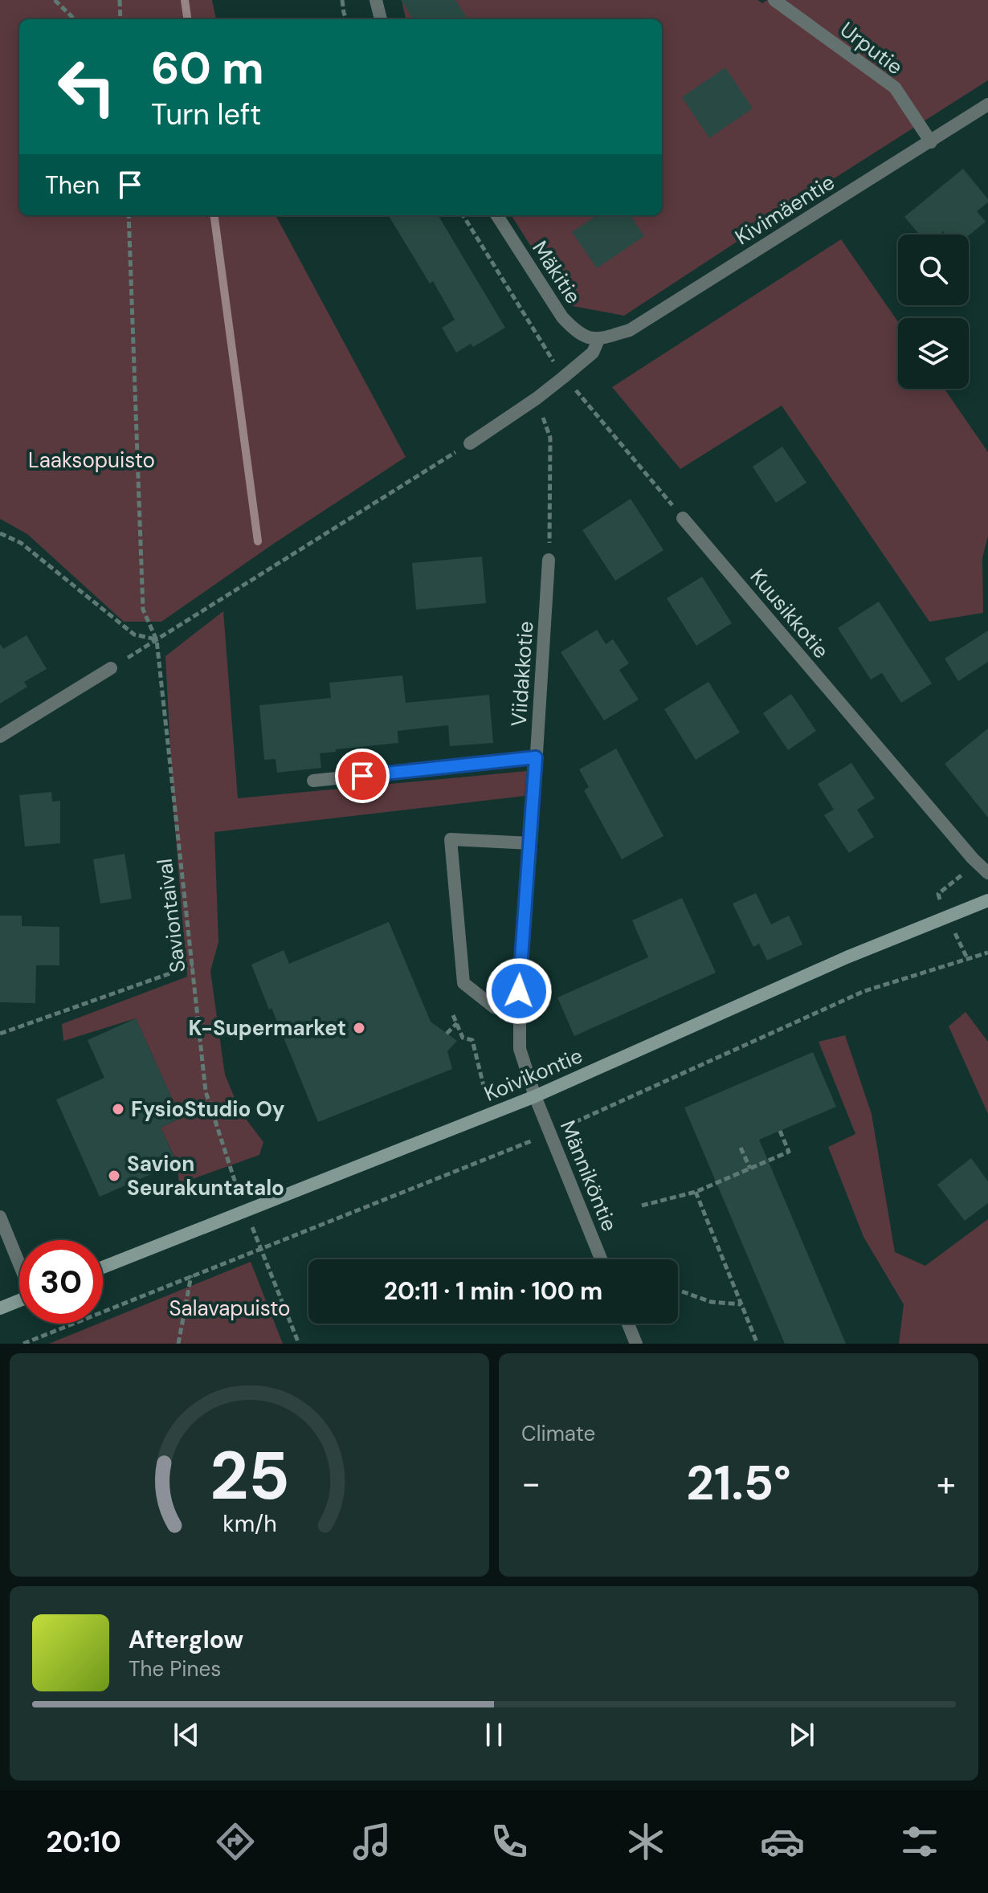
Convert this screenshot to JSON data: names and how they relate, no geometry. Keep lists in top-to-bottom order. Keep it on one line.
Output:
{"streets":{"main road":["Koivikontie"],"street":["Urputie","Kivimäentie","Mäkitie","Kuusikkotie","Viidakkotie","Männiköntie"],"path":["Saviontaival"]},"crossings":[["Urputie","Kivimäentie"],["Kivimäentie","Mäkitie"],["Viidakkotie","Koivikontie"],["Viidakkotie","Männiköntie"],["Koivikontie","Männiköntie"]],"parks":["Laaksopuisto","Salavapuisto"],"places":["K-Supermarket","FysioStudio Oy","Savion Seurakuntatalo"],"page":{"turn":["60 m","Turn left"],"then":"Then","limit":"30","trip":"20:11 · 1 min · 100 m","tile":"Climate","heat":["−","21.5°","+"],"song":["Afterglow","The Pines"],"tabs":"20:10","gauge":["25","km/h"]}}
